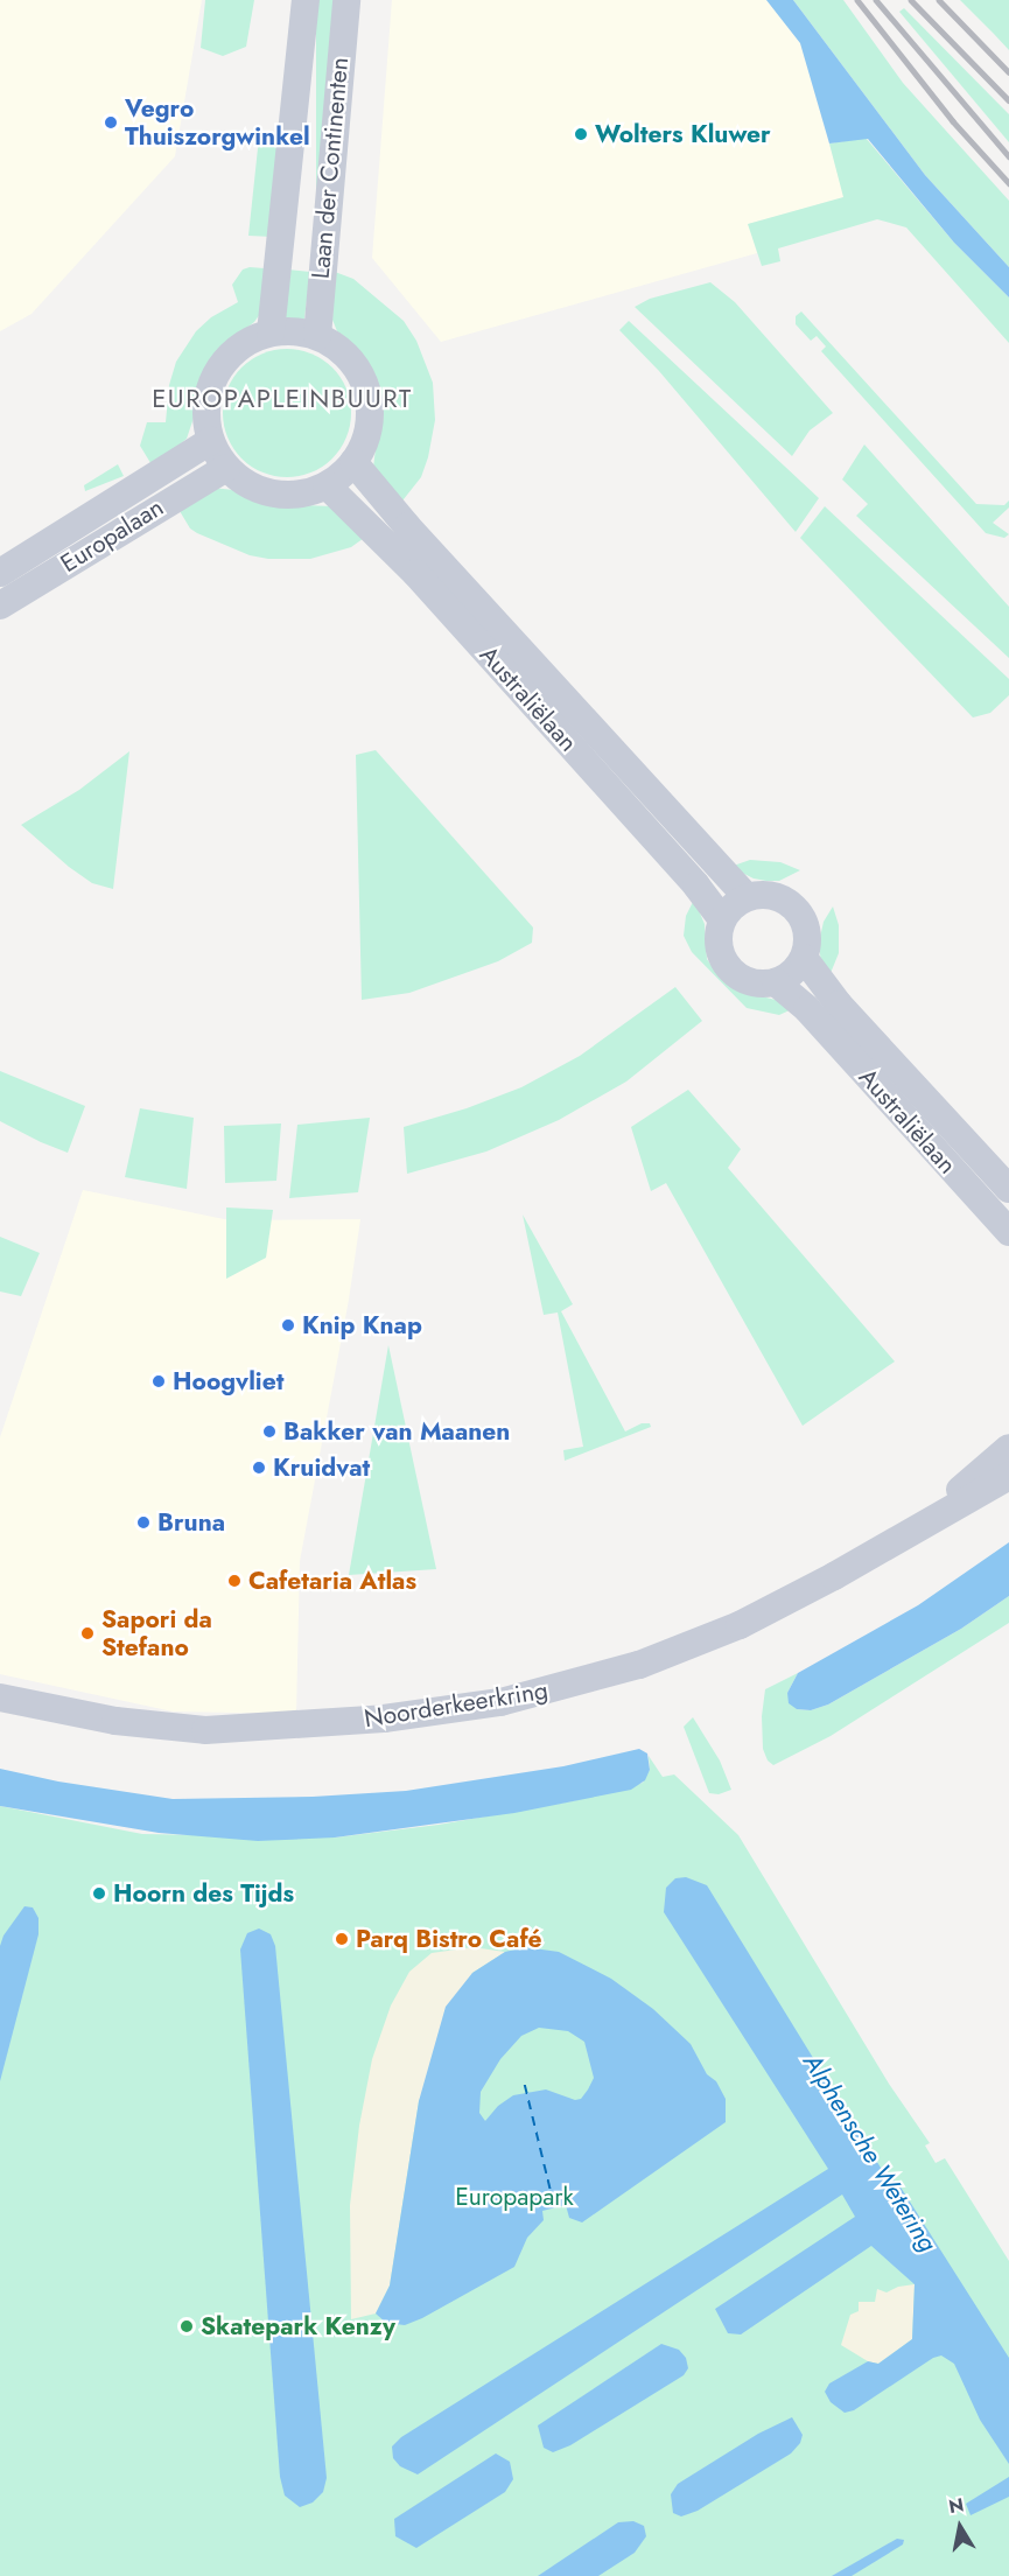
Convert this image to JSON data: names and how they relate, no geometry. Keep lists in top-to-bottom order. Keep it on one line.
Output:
{"streets":{"street":["Laan der Continenten","Europalaan","Australiëlaan","Noorderkeerkring"]},"crossings":[["Laan der Continenten","Europalaan"],["Laan der Continenten","Australiëlaan"],["Europalaan","Australiëlaan"]],"districts":["EUROPAPLEINBUURT"],"water":["Alphensche Wetering"],"parks":["Europapark"],"places":["Vegro Thuiszorgwinkel","Wolters Kluwer","Knip Knap","Hoogvliet","Bakker van Maanen","Kruidvat","Bruna","Cafetaria Atlas","Sapori da Stefano","Hoorn des Tijds","Parq Bistro Café","Skatepark Kenzy"],"north":"top"}
